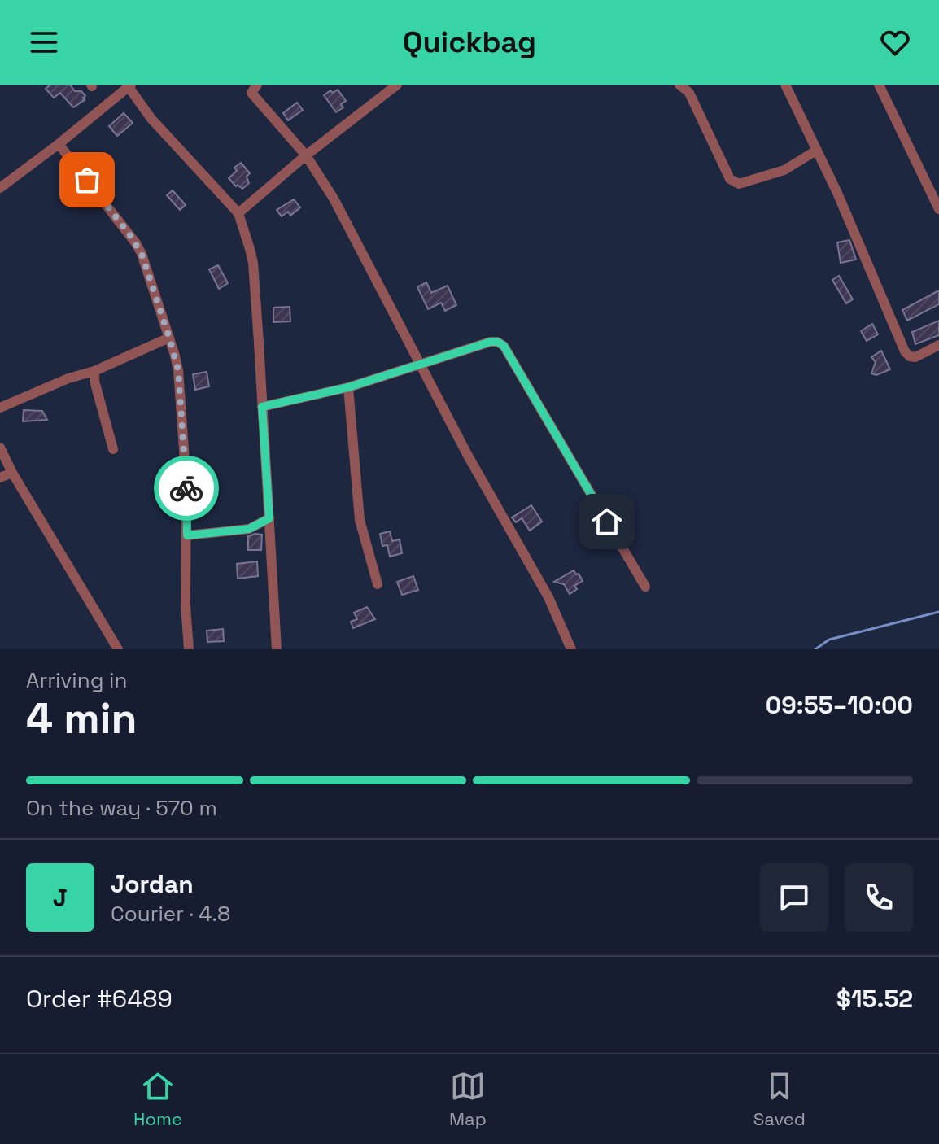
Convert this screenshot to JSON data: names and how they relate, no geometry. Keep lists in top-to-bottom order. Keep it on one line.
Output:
{"page":{"header":"Quickbag","heading":["4 min","Arriving in","09:55–10:00"],"panel":["Jordan","Courier · 4.8","Order #6489","$15.52"],"bar":"On the way · 570 m","round":"J","tabs":["Home","Map","Saved"]}}
